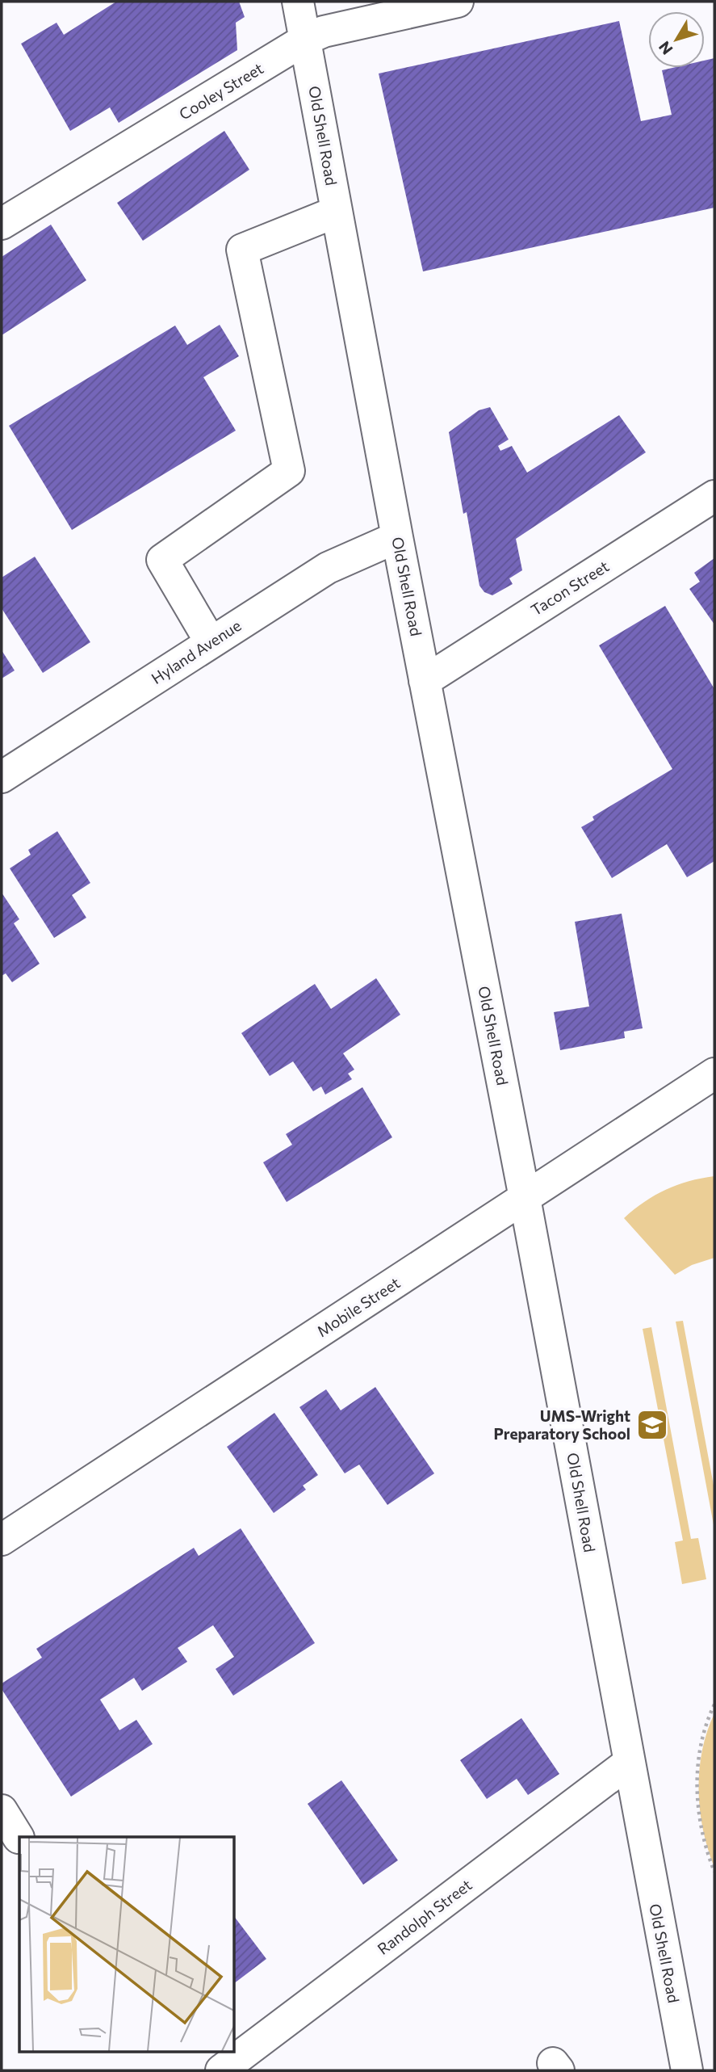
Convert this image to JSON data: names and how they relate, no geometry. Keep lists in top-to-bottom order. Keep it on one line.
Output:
{"streets":{"street":["Cooley Street","Old Shell Road","Tacon Street","Hyland Avenue","Mobile Street","Randolph Street"]},"crossings":[["Cooley Street","Old Shell Road"],["Old Shell Road","Tacon Street"],["Old Shell Road","Hyland Avenue"],["Old Shell Road","Mobile Street"],["Old Shell Road","Randolph Street"]],"places":{"school or university":["UMS-Wright Preparatory School"]},"north":"bottom left"}
